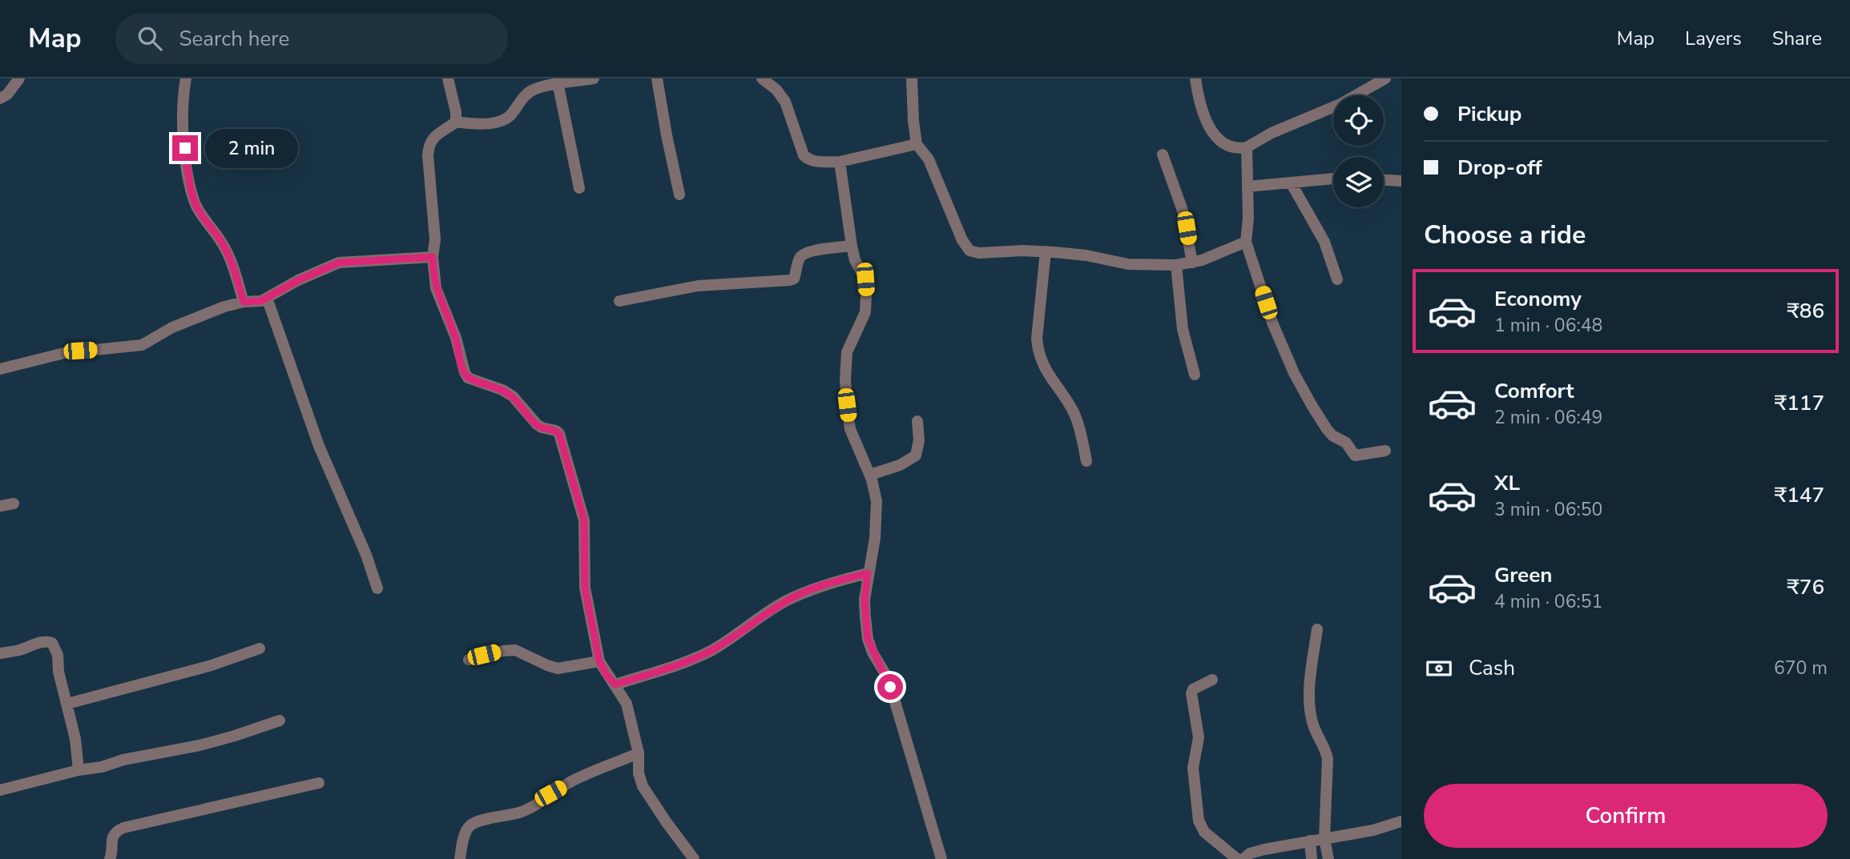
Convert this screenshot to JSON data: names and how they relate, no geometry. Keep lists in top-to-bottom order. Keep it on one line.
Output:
{"page":{"header":"Map","search":"Search here","nav":["Map","Layers","Share"],"banner":["Pickup","Drop-off"],"bubble":"2 min","heading":"Choose a ride","list":[{"name":"Economy","note":"1 min · 06:48","value":"₹86"},{"name":"Comfort","note":"2 min · 06:49","value":"₹117"},{"name":"XL","note":"3 min · 06:50","value":"₹147"},{"name":"Green","note":"4 min · 06:51","value":"₹76"}],"pay":["Cash","670 m"],"buttons":"Confirm"}}
